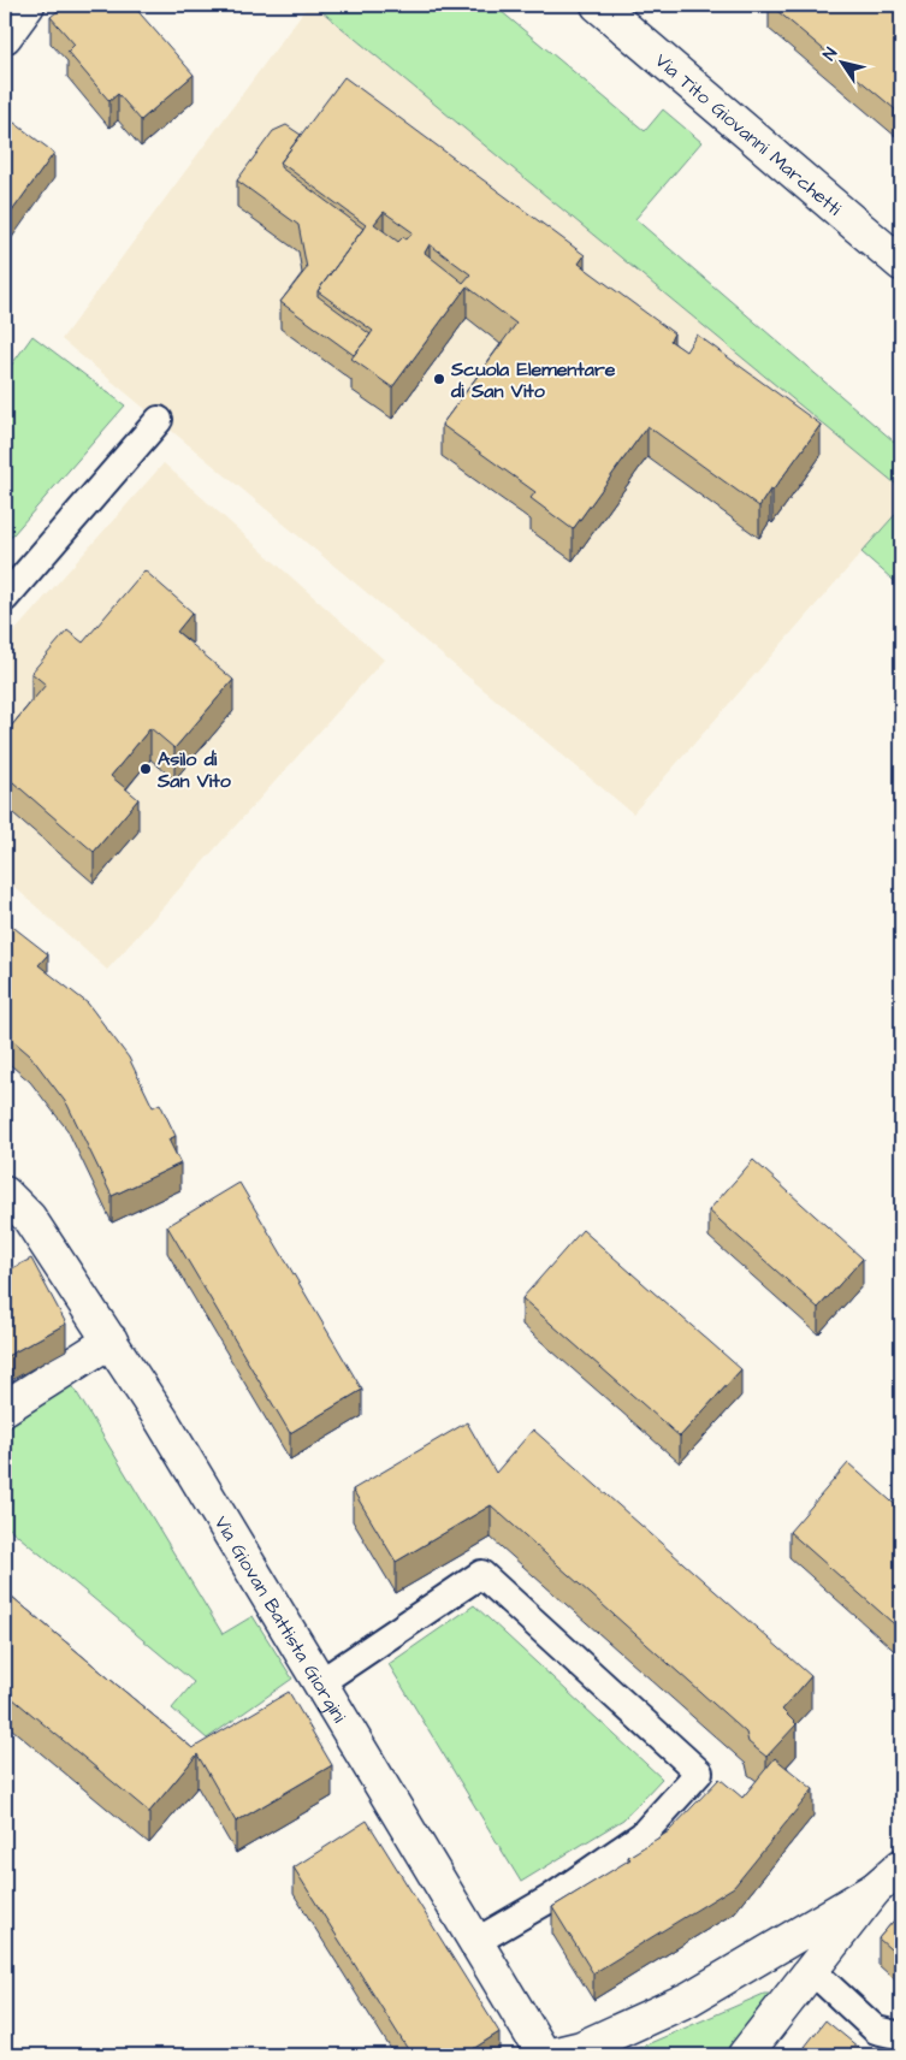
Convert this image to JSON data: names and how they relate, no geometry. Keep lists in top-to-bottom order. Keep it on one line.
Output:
{"streets":{"street":["Via Tito Giovanni Marchetti","Via Giovan Battista Giorgini"]},"places":["Scuola Elementare di San Vito","Asilo di San Vito"],"north":"top left"}
